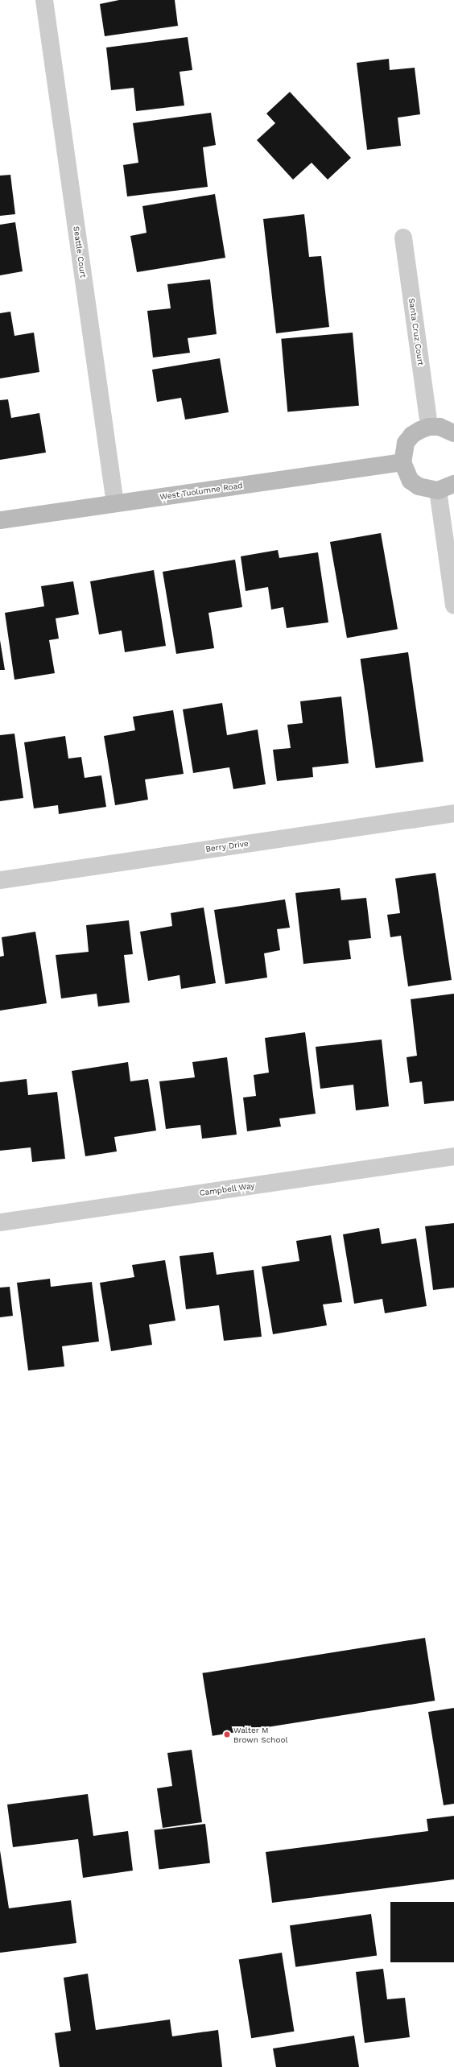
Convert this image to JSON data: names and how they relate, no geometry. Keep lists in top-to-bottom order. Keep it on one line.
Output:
{"streets":{"street":["Seattle Court","Santa Cruz Court","West Tuolumne Road","Berry Drive","Campbell Way"]},"crossings":[["Seattle Court","West Tuolumne Road"]],"places":["Walter M Brown School"]}
